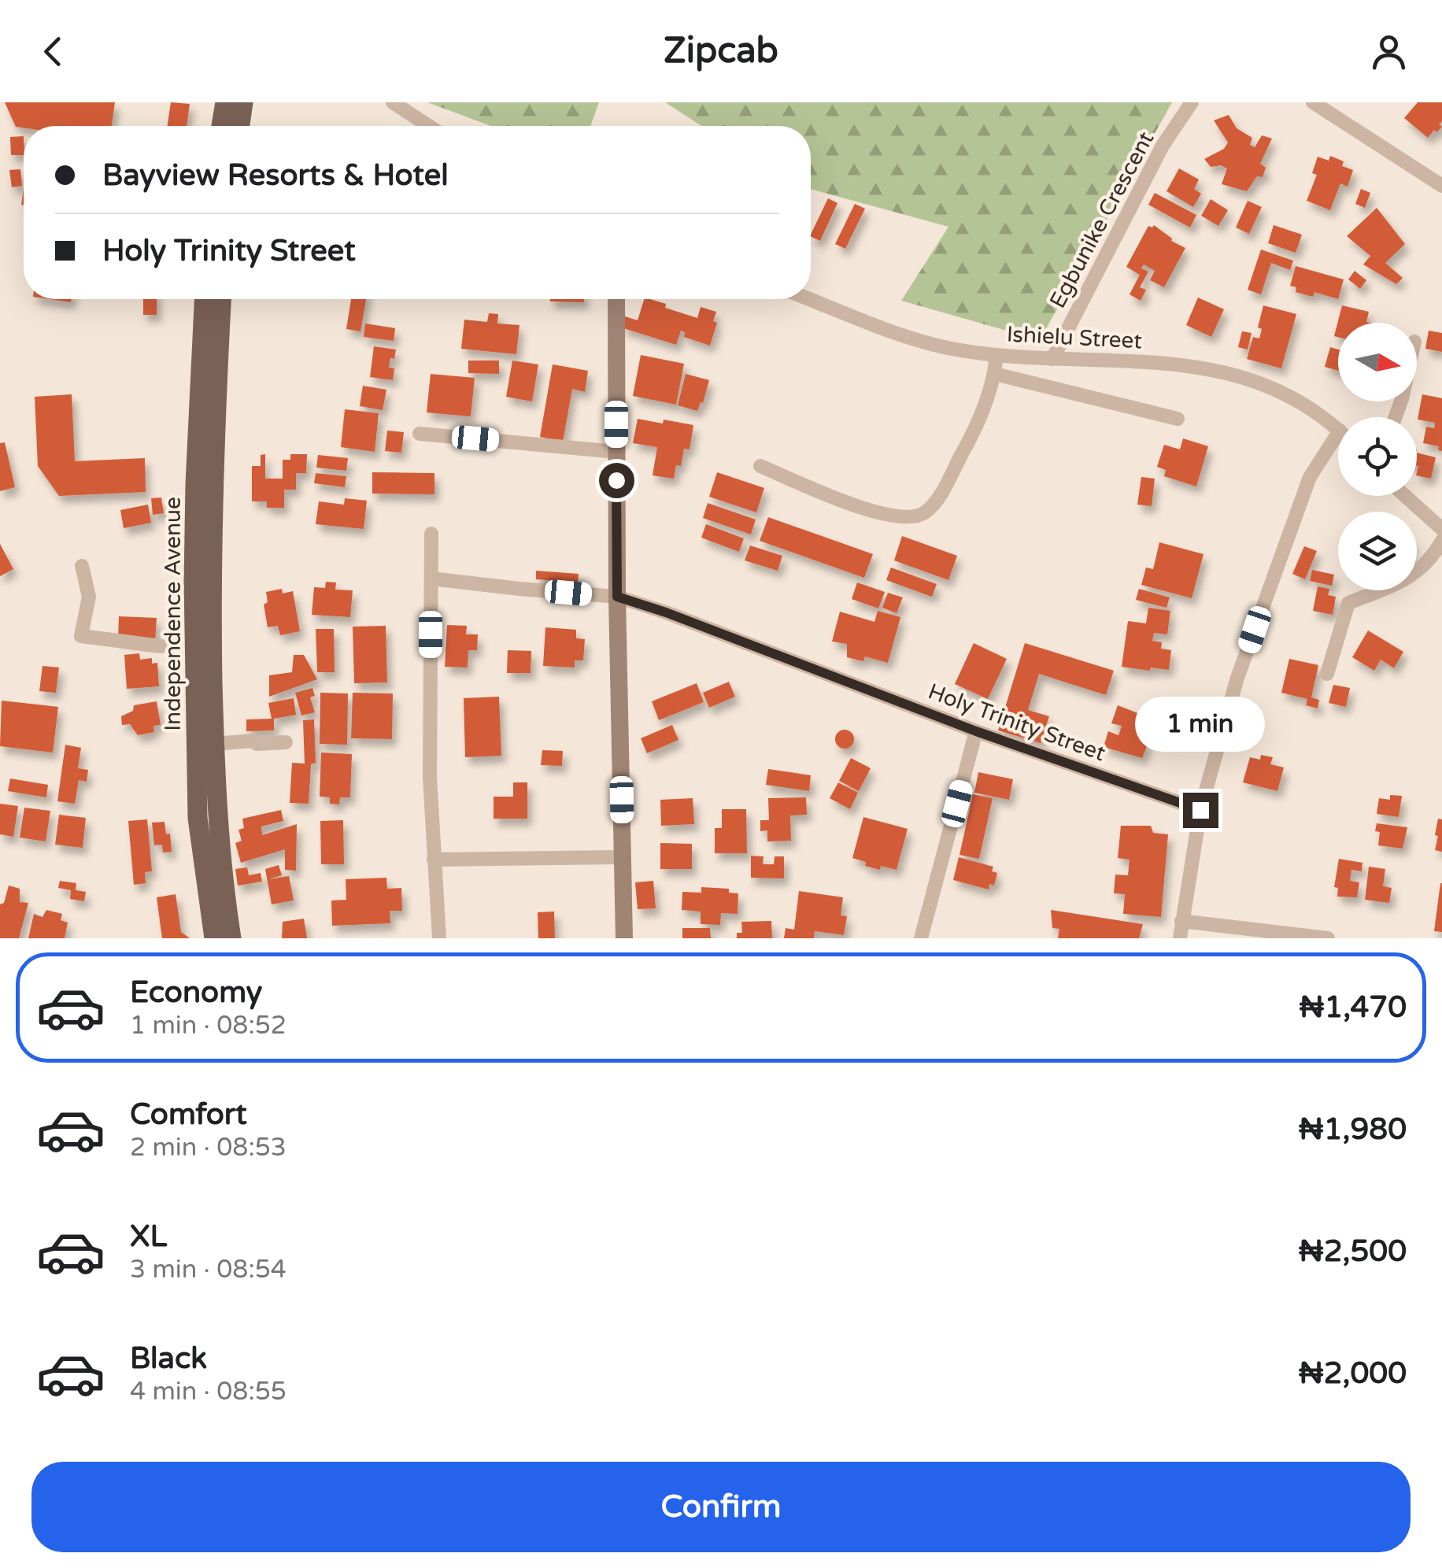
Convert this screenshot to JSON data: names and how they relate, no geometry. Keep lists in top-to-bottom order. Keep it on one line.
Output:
{"streets":{"main road":["Independence Avenue"],"street":["Egbunike Crescent","Ishielu Street","Holy Trinity Street"]},"crossings":[["Egbunike Crescent","Ishielu Street"]],"north":"right","page":{"header":"Zipcab","banner":["Bayview Resorts & Hotel","Holy Trinity Street"],"bubble":"1 min","list":[{"name":"Economy","note":"1 min · 08:52","value":"₦1,470"},{"name":"Comfort","note":"2 min · 08:53","value":"₦1,980"},{"name":"XL","note":"3 min · 08:54","value":"₦2,500"},{"name":"Black","note":"4 min · 08:55","value":"₦2,000"}],"buttons":"Confirm"}}
